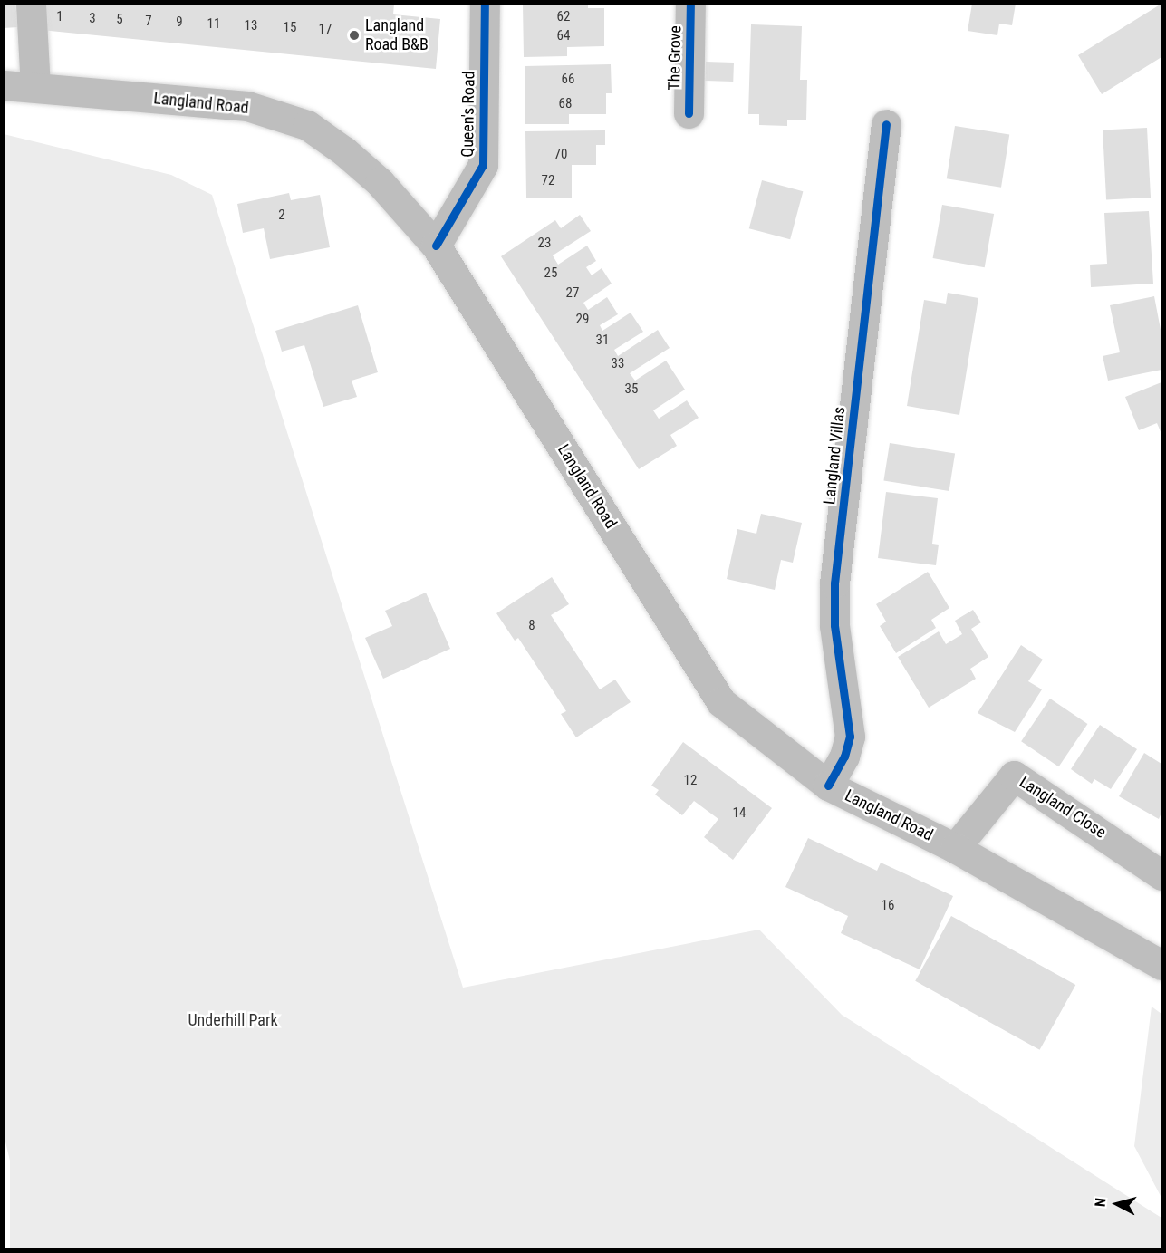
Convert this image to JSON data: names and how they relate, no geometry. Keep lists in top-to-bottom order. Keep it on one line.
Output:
{"streets":{"main road":["The Grove","Langland Road","Queen's Road","Langland Villas","Langland Close"]},"crossings":[["Langland Road","Queen's Road"],["Langland Road","Langland Villas"],["Langland Road","Langland Close"]],"parks":["Underhill Park"],"places":["Langland Road B&B"],"house_numbers":["1","62","3","5","7","9","11","13","15","17","64","66","68","70","72","2","23","25","27","29","31","33","35","8","12","14","16"],"north":"left"}
